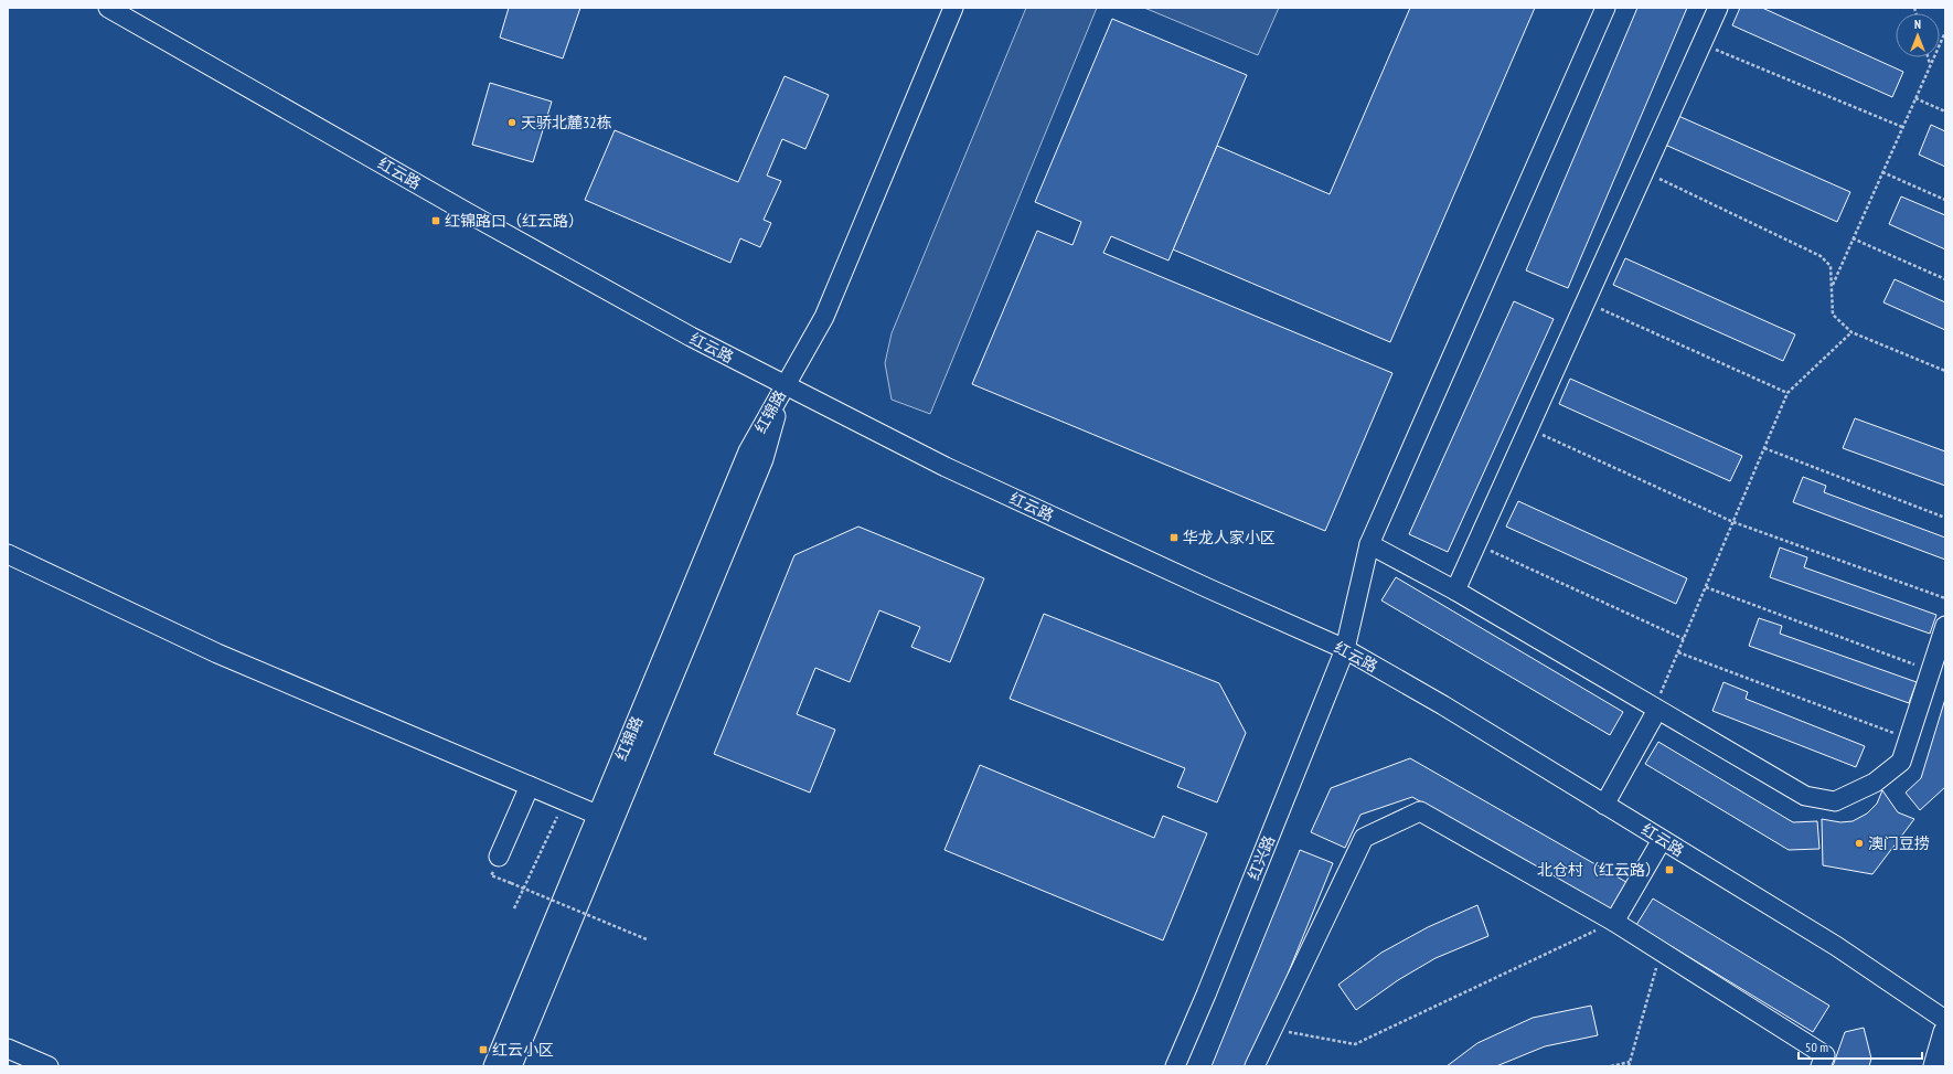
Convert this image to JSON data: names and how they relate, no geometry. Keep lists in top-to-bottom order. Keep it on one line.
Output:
{"streets":{"street":["红云路","红锦路","红兴路"]},"crossings":[["红云路","红锦路"],["红云路","红兴路"]],"places":{"other":["天骄北麓32栋","澳门豆捞"],"transit":["红锦路口（红云路）","华龙人家小区","北仓村（红云路）","红云小区"]},"scale_bar":"50 m","north":"top"}
